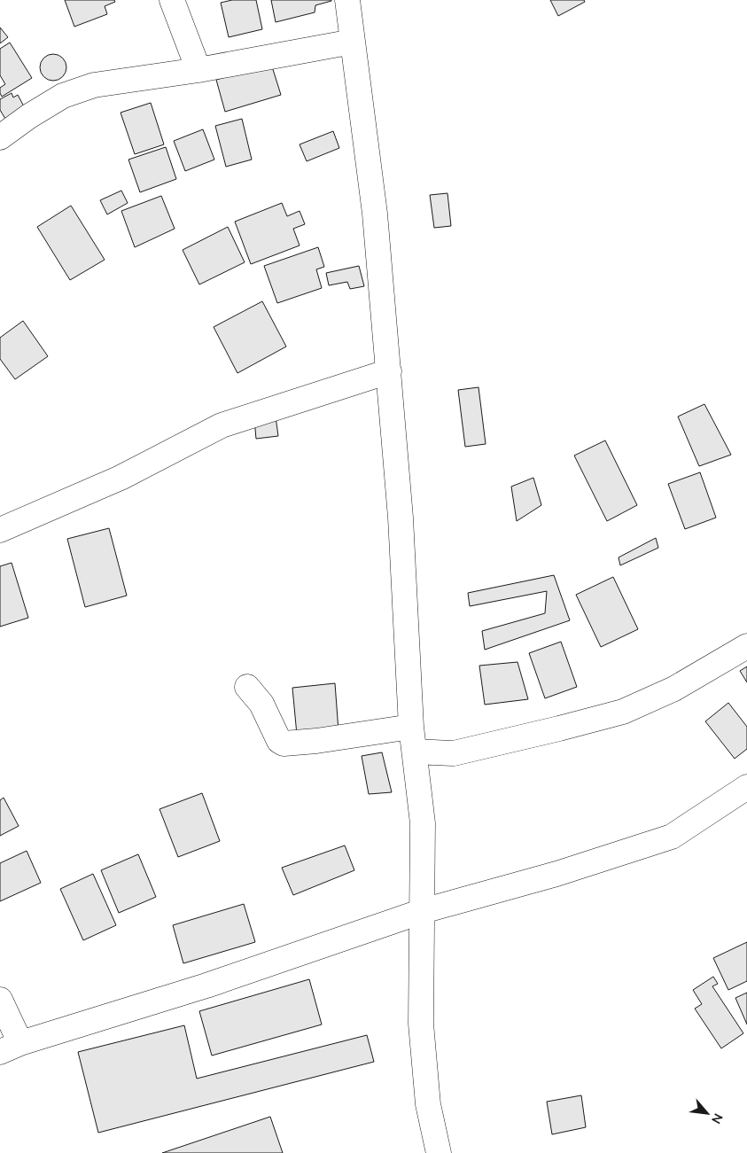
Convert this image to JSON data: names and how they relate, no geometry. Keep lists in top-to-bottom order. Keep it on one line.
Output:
{"north":"bottom right"}
